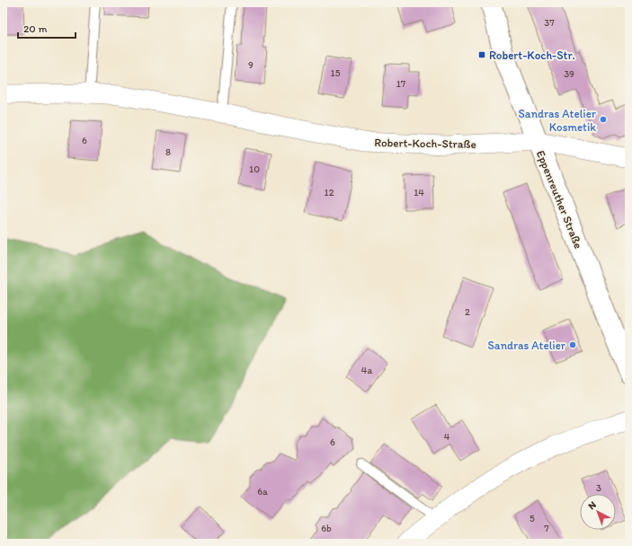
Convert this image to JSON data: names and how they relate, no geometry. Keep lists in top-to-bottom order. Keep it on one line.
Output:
{"streets":{"main road":["Eppenreuther Straße"],"street":["Robert-Koch-Straße"]},"crossings":[["Robert-Koch-Straße","Eppenreuther Straße"]],"places":{"transit":["Robert-Koch-Str."],"other":["Sandras Atelier Kosmetik","Sandras Atelier"]},"house_numbers":["37","9","15","39","17","6","8","10","12","14","2","4a","4","6","3","6a","5","6b","7"],"scale_bar":"20 m","north":"top left"}
